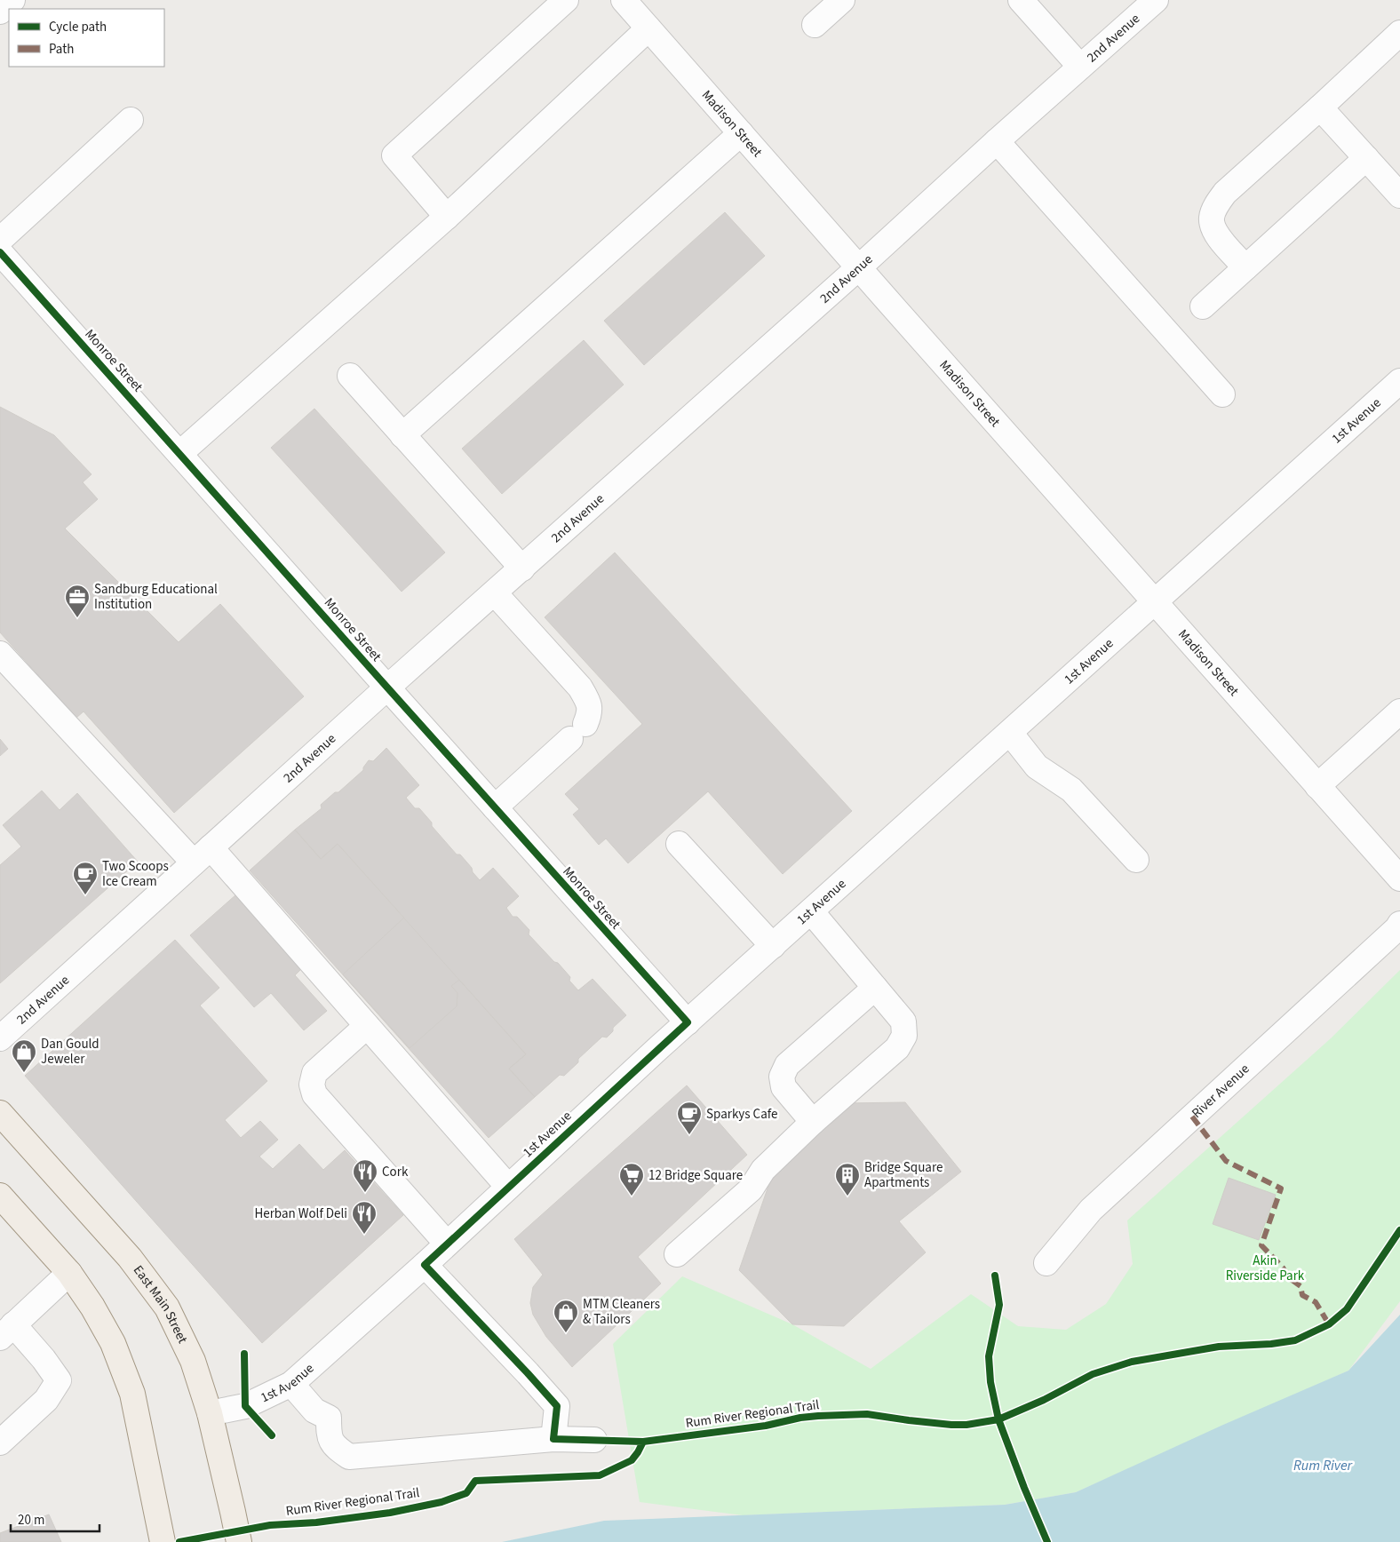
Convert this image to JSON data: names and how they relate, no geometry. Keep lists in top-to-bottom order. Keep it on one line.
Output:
{"streets":{"main road":["East Main Street"],"street":["2nd Avenue","Madison Street","Monroe Street","1st Avenue","River Avenue"],"cycle path":["Rum River Regional Trail"]},"crossings":[["2nd Avenue","Madison Street"],["2nd Avenue","Monroe Street"],["Madison Street","1st Avenue"],["Monroe Street","1st Avenue"],["1st Avenue","East Main Street"]],"water":["Rum River"],"parks":["Akin Riverside Park"],"places":{"office":["Sandburg Educational Institution"],"cafe":["Two Scoops Ice Cream","Sparkys Cafe"],"shop":["Dan Gould Jeweler","MTM Cleaners & Tailors"],"restaurant":["Cork","Herban Wolf Deli"],"supermarket":["12 Bridge Square"],"building":["Bridge Square Apartments"]},"legend":["Cycle path","Path"],"scale_bar":"20 m"}
